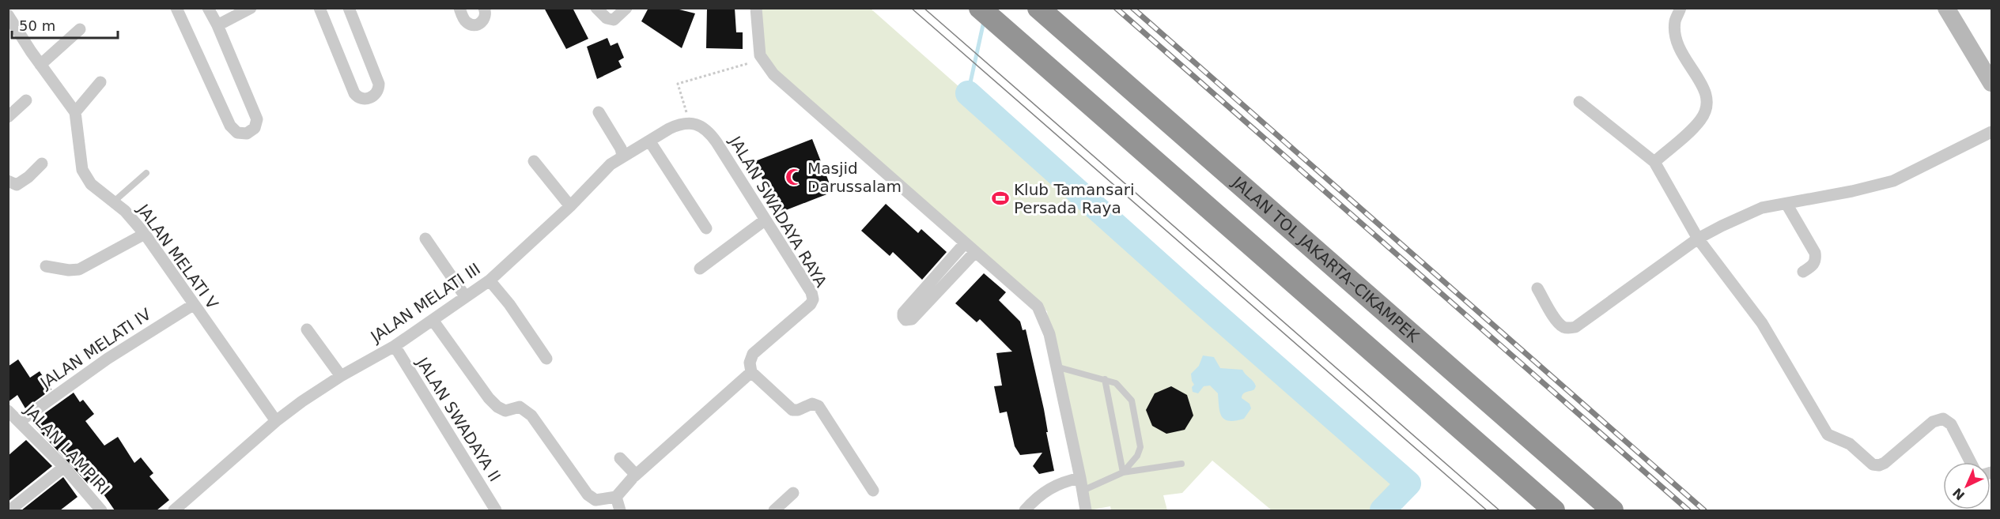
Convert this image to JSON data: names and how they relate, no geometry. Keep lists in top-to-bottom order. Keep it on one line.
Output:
{"streets":{"highway":["JALAN TOL JAKARTA–CIKAMPEK"],"street":["JALAN SWADAYA RAYA","JALAN MELATI V","JALAN MELATI III","JALAN MELATI IV","JALAN SWADAYA II","JALAN LAMPIRI"]},"crossings":[["JALAN SWADAYA RAYA","JALAN MELATI III"],["JALAN MELATI V","JALAN MELATI III"],["JALAN MELATI V","JALAN MELATI IV"],["JALAN MELATI III","JALAN SWADAYA II"],["JALAN MELATI IV","JALAN LAMPIRI"]],"places":{"mosque":["Masjid Darussalam"],"sports":["Klub Tamansari Persada Raya"]},"scale_bar":"50 m","north":"bottom left"}
